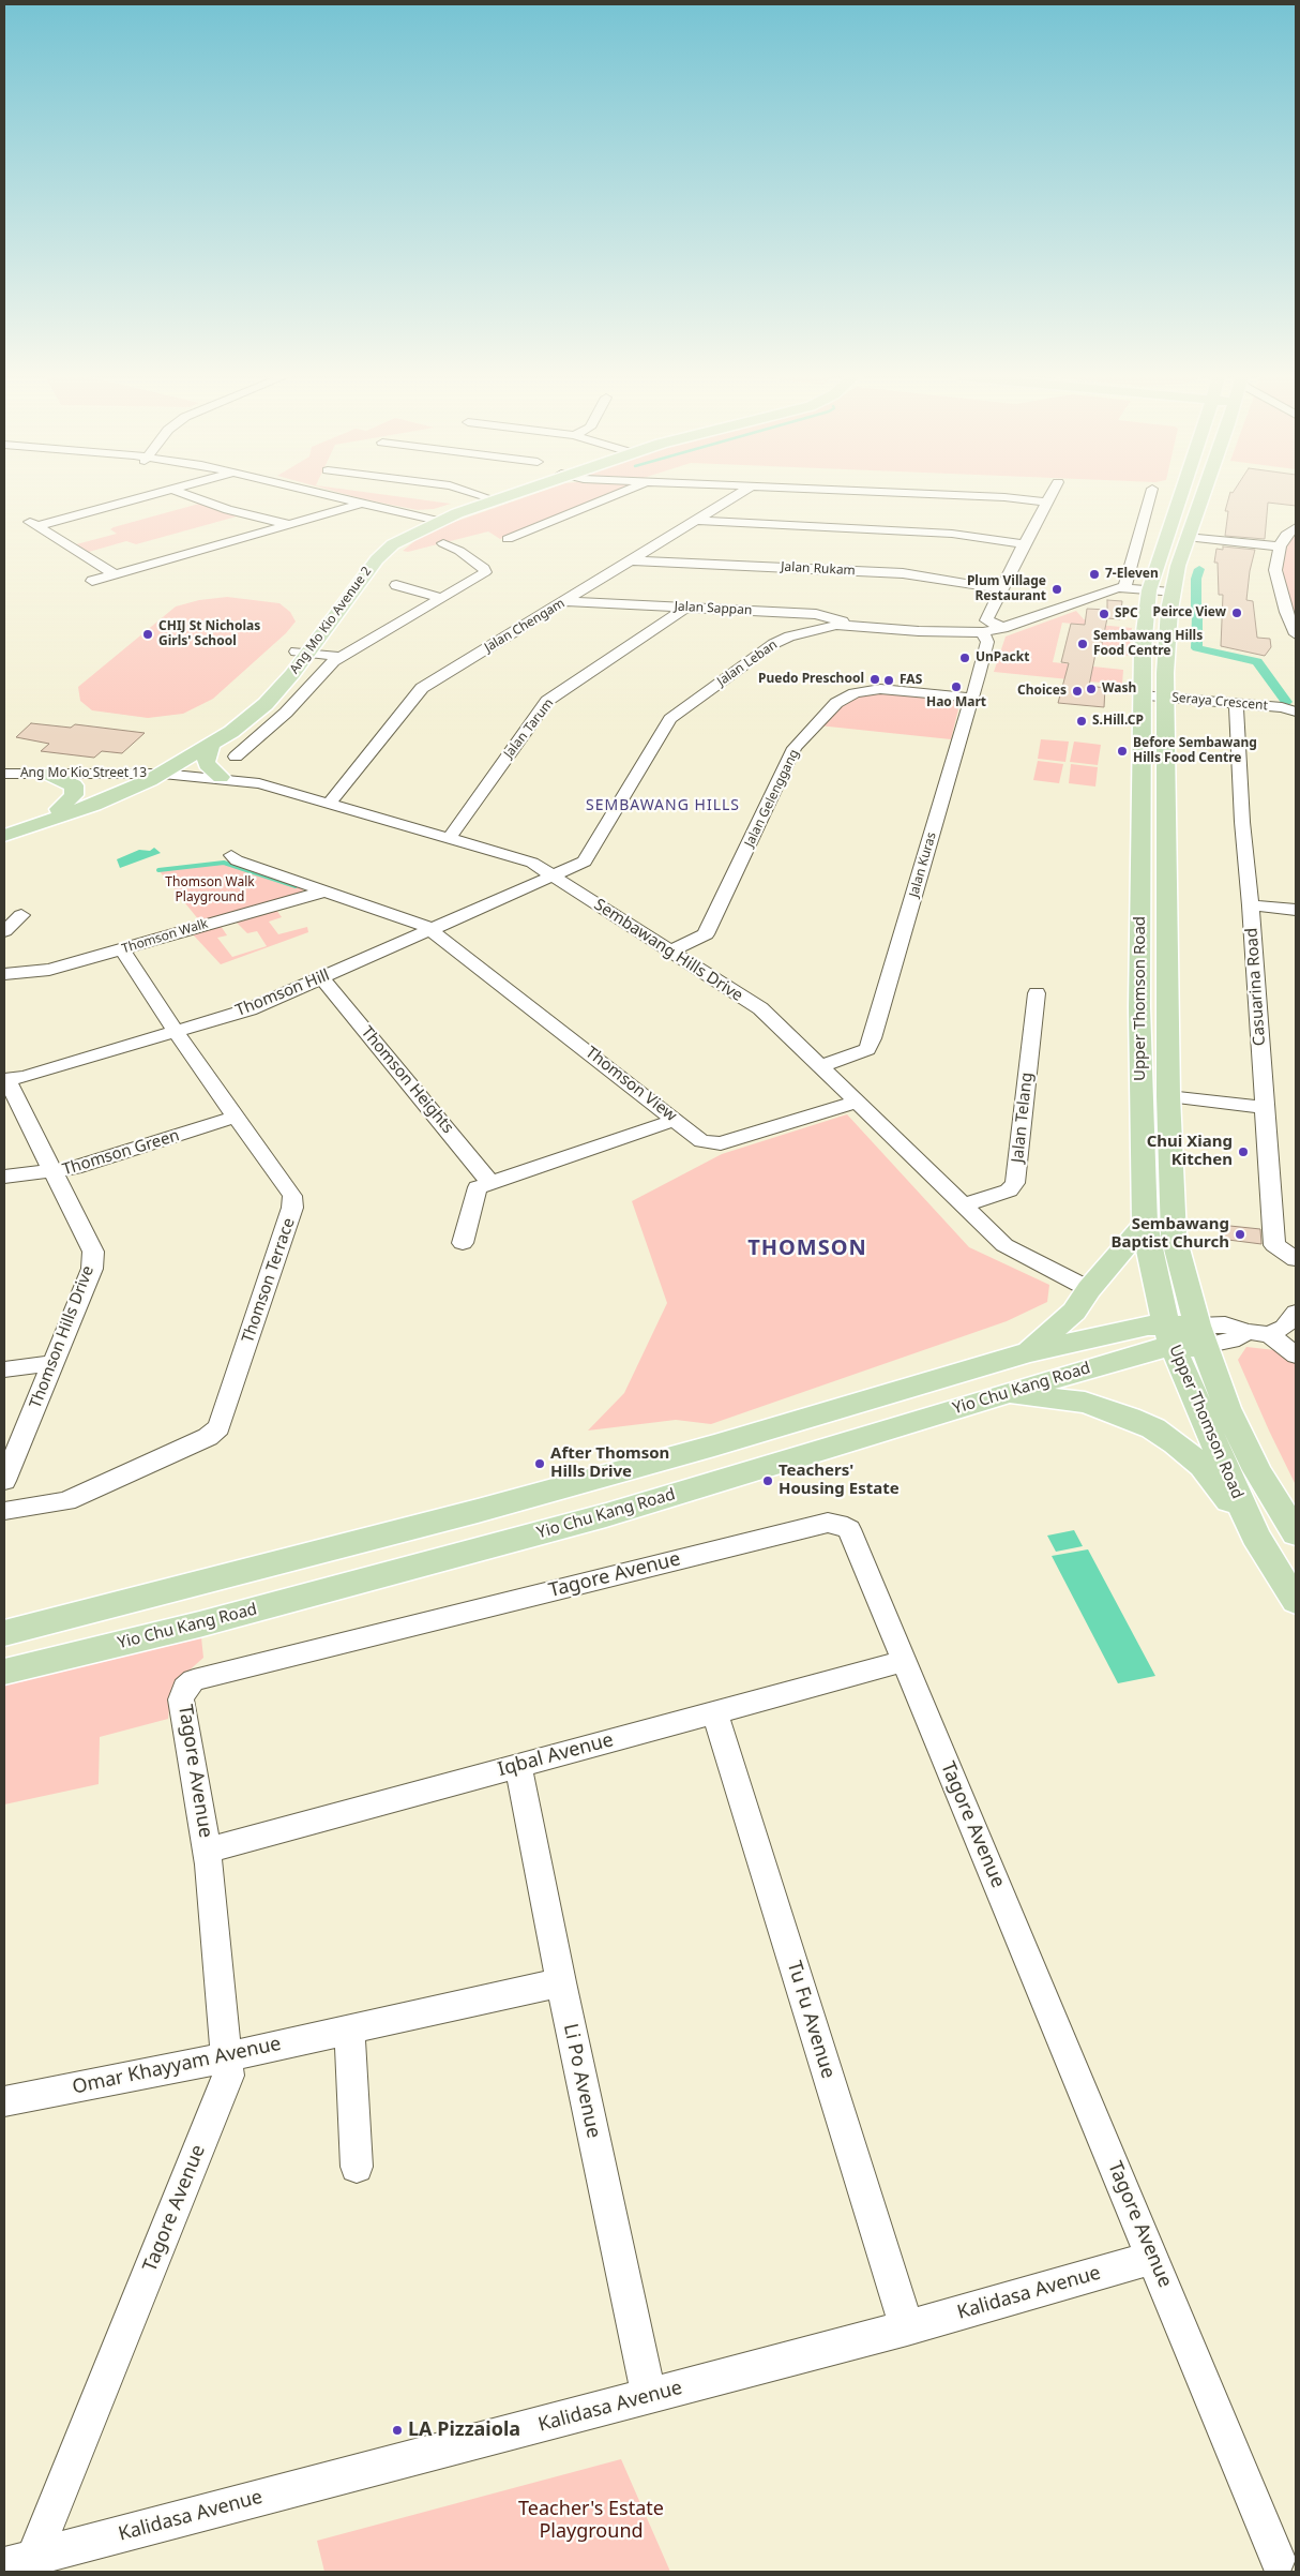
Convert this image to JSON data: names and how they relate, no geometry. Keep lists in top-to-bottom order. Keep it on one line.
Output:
{"streets":{"main road":["Ang Mo Kio Avenue 2","Upper Thomson Road","Yio Chu Kang Road"],"street":["Jalan Rukam","Jalan Sappan","Jalan Chengam","Jalan Leban","Seraya Crescent","Jalan Tarum","Ang Mo Kio Street 13","Jalan Gelenggang","Jalan Kuras","Thomson Walk","Sembawang Hills Drive","Casuarina Road","Thomson Hill","Thomson Heights","Thomson View","Jalan Telang","Thomson Green","Thomson Terrace","Thomson Hills Drive","Tagore Avenue","Iqbal Avenue","Tu Fu Avenue","Omar Khayyam Avenue","Li Po Avenue","Kalidasa Avenue"]},"crossings":[["Jalan Rukam","Jalan Chengam"],["Jalan Sappan","Jalan Chengam"],["Jalan Sappan","Jalan Leban"],["Jalan Sappan","Jalan Tarum"],["Ang Mo Kio Avenue 2","Ang Mo Kio Street 13"],["Ang Mo Kio Avenue 2","Sembawang Hills Drive"],["Jalan Chengam","Sembawang Hills Drive"],["Jalan Leban","Jalan Kuras"],["Jalan Leban","Sembawang Hills Drive"],["Jalan Leban","Thomson Hill"],["Jalan Leban","Upper Thomson Road"],["Seraya Crescent","Casuarina Road"],["Seraya Crescent","Upper Thomson Road"],["Jalan Tarum","Sembawang Hills Drive"],["Ang Mo Kio Street 13","Sembawang Hills Drive"],["Jalan Gelenggang","Jalan Kuras"],["Jalan Gelenggang","Sembawang Hills Drive"],["Jalan Kuras","Sembawang Hills Drive"],["Thomson Walk","Thomson Terrace"],["Sembawang Hills Drive","Thomson Hill"],["Sembawang Hills Drive","Thomson View"],["Sembawang Hills Drive","Jalan Telang"],["Thomson Hill","Thomson Heights"],["Thomson Hill","Thomson View"],["Thomson Hill","Thomson Terrace"],["Thomson Hill","Thomson Hills Drive"],["Upper Thomson Road","Yio Chu Kang Road"],["Thomson Green","Thomson Terrace"],["Thomson Green","Thomson Hills Drive"],["Tagore Avenue","Iqbal Avenue"],["Tagore Avenue","Omar Khayyam Avenue"],["Tagore Avenue","Kalidasa Avenue"],["Iqbal Avenue","Tu Fu Avenue"],["Iqbal Avenue","Li Po Avenue"],["Tu Fu Avenue","Kalidasa Avenue"],["Omar Khayyam Avenue","Li Po Avenue"],["Li Po Avenue","Kalidasa Avenue"]],"districts":["SEMBAWANG HILLS","THOMSON"],"parks":["Thomson Walk Playground","Teacher's Estate Playground"],"places":["7-Eleven","Plum Village Restaurant","Peirce View","SPC","CHIJ St Nicholas Girls' School","Sembawang Hills Food Centre","UnPackt","Puedo Preschool","FAS","Hao Mart","Wash","Choices","S.Hill.CP","Before Sembawang Hills Food Centre","Chui Xiang Kitchen","Sembawang Baptist Church","After Thomson Hills Drive","Teachers' Housing Estate","LA Pizzaiola"]}
